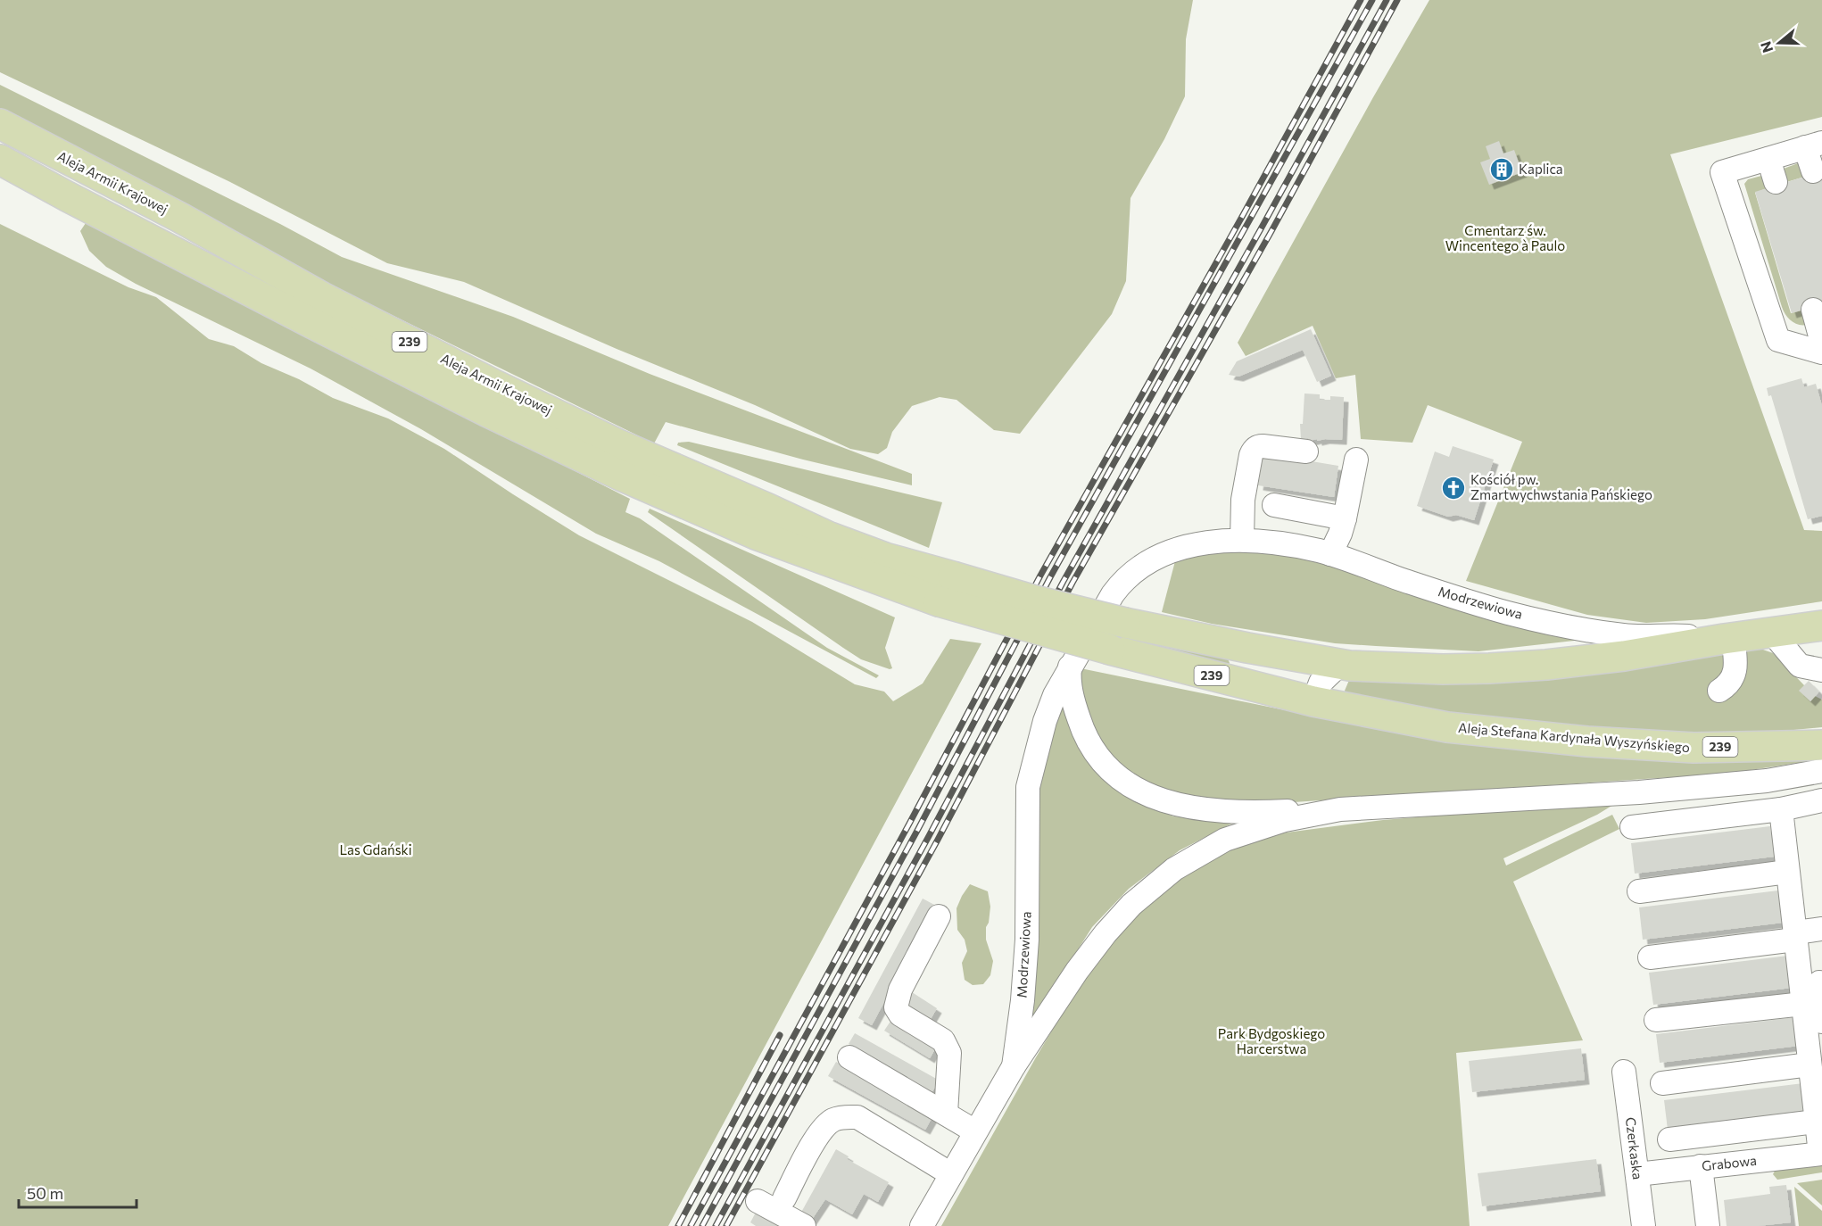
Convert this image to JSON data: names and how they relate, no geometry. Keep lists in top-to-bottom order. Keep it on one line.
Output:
{"streets":{"main road":["Aleja Armii Krajowej","239","Aleja Stefana Kardynała Wyszyńskiego"],"street":["Modrzewiowa","Czerkaska","Grabowa"]},"crossings":[["Aleja Armii Krajowej","239"],["Aleja Armii Krajowej","Aleja Stefana Kardynała Wyszyńskiego"],["239","Modrzewiowa"],["Czerkaska","Grabowa"]],"parks":["Cmentarz św. Wincentego à Paulo","Las Gdański","Park Bydgoskiego Harcerstwa"],"places":{"building":["Kaplica"],"church":["Kościół pw. Zmartwychwstania Pańskiego"]},"scale_bar":"50 m","north":"left"}
